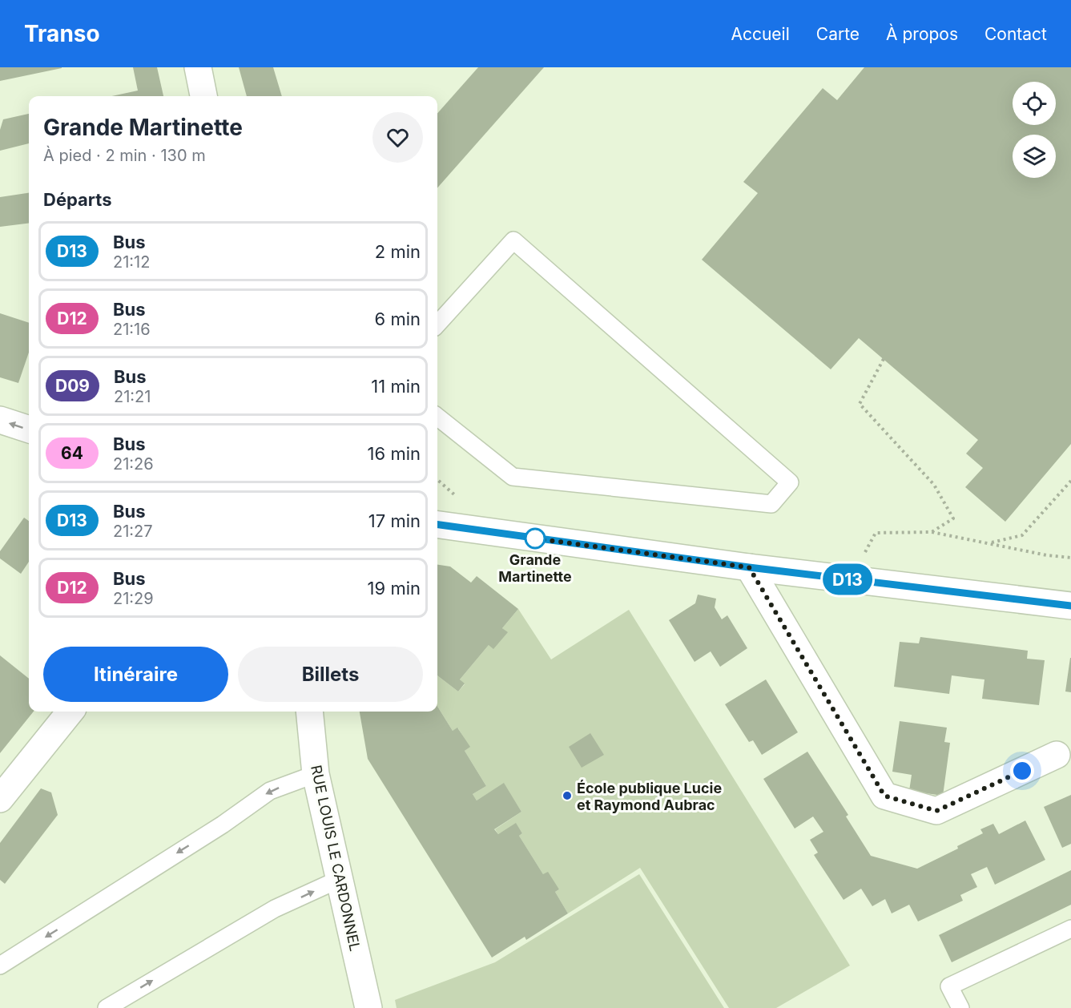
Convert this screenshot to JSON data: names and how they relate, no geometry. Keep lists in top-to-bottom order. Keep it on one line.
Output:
{"streets":{"street":["RUE LOUIS LE CARDONNEL"]},"places":["Grande Martinette","École publique Lucie et Raymond Aubrac"],"lines":["bus line D13"],"page":{"header":"Transo","nav":["Accueil","Carte","À propos","Contact"],"on_map":"D13","heading":[["Grande Martinette","À pied · 2 min · 130 m"],"Départs"],"list":[{"mark":"D13","name":"Bus","note":"21:12","value":"2 min"},{"mark":"D12","name":"Bus","note":"21:16","value":"6 min"},{"mark":"D09","name":"Bus","note":"21:21","value":"11 min"},{"mark":"64","name":"Bus","note":"21:26","value":"16 min"},{"mark":"D13","name":"Bus","note":"21:27","value":"17 min"},{"mark":"D12","name":"Bus","note":"21:29","value":"19 min"}],"buttons":["Itinéraire","Billets"]}}
